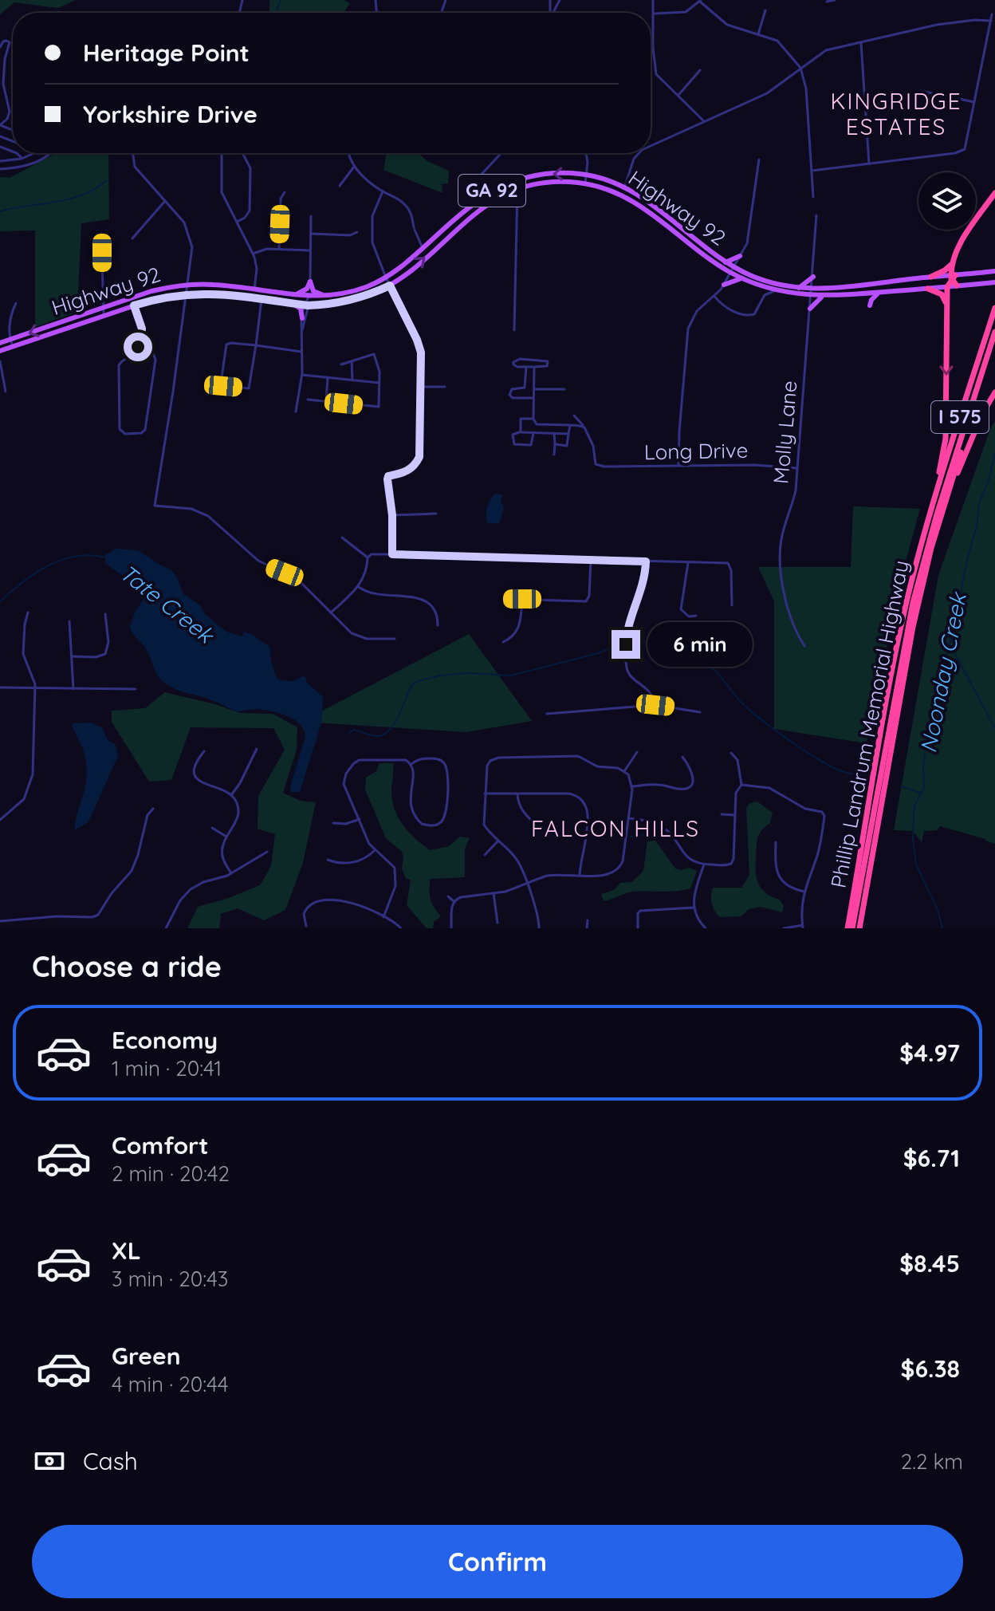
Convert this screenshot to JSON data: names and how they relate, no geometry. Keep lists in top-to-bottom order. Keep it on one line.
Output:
{"streets":{"highway":["I 575","Phillip Landrum Memorial Highway"],"main road":["GA 92","Highway 92"],"street":["Molly Lane","Long Drive"]},"crossings":[["Highway 92","Molly Lane"],["Molly Lane","Long Drive"]],"districts":["KINGRIDGE ESTATES","FALCON HILLS"],"water":["Tate Creek","Noonday Creek"],"page":{"banner":["Heritage Point","Yorkshire Drive"],"bubble":"6 min","heading":"Choose a ride","list":[{"name":"Economy","note":"1 min · 20:41","value":"$4.97"},{"name":"Comfort","note":"2 min · 20:42","value":"$6.71"},{"name":"XL","note":"3 min · 20:43","value":"$8.45"},{"name":"Green","note":"4 min · 20:44","value":"$6.38"}],"pay":["Cash","2.2 km"],"buttons":"Confirm"}}
